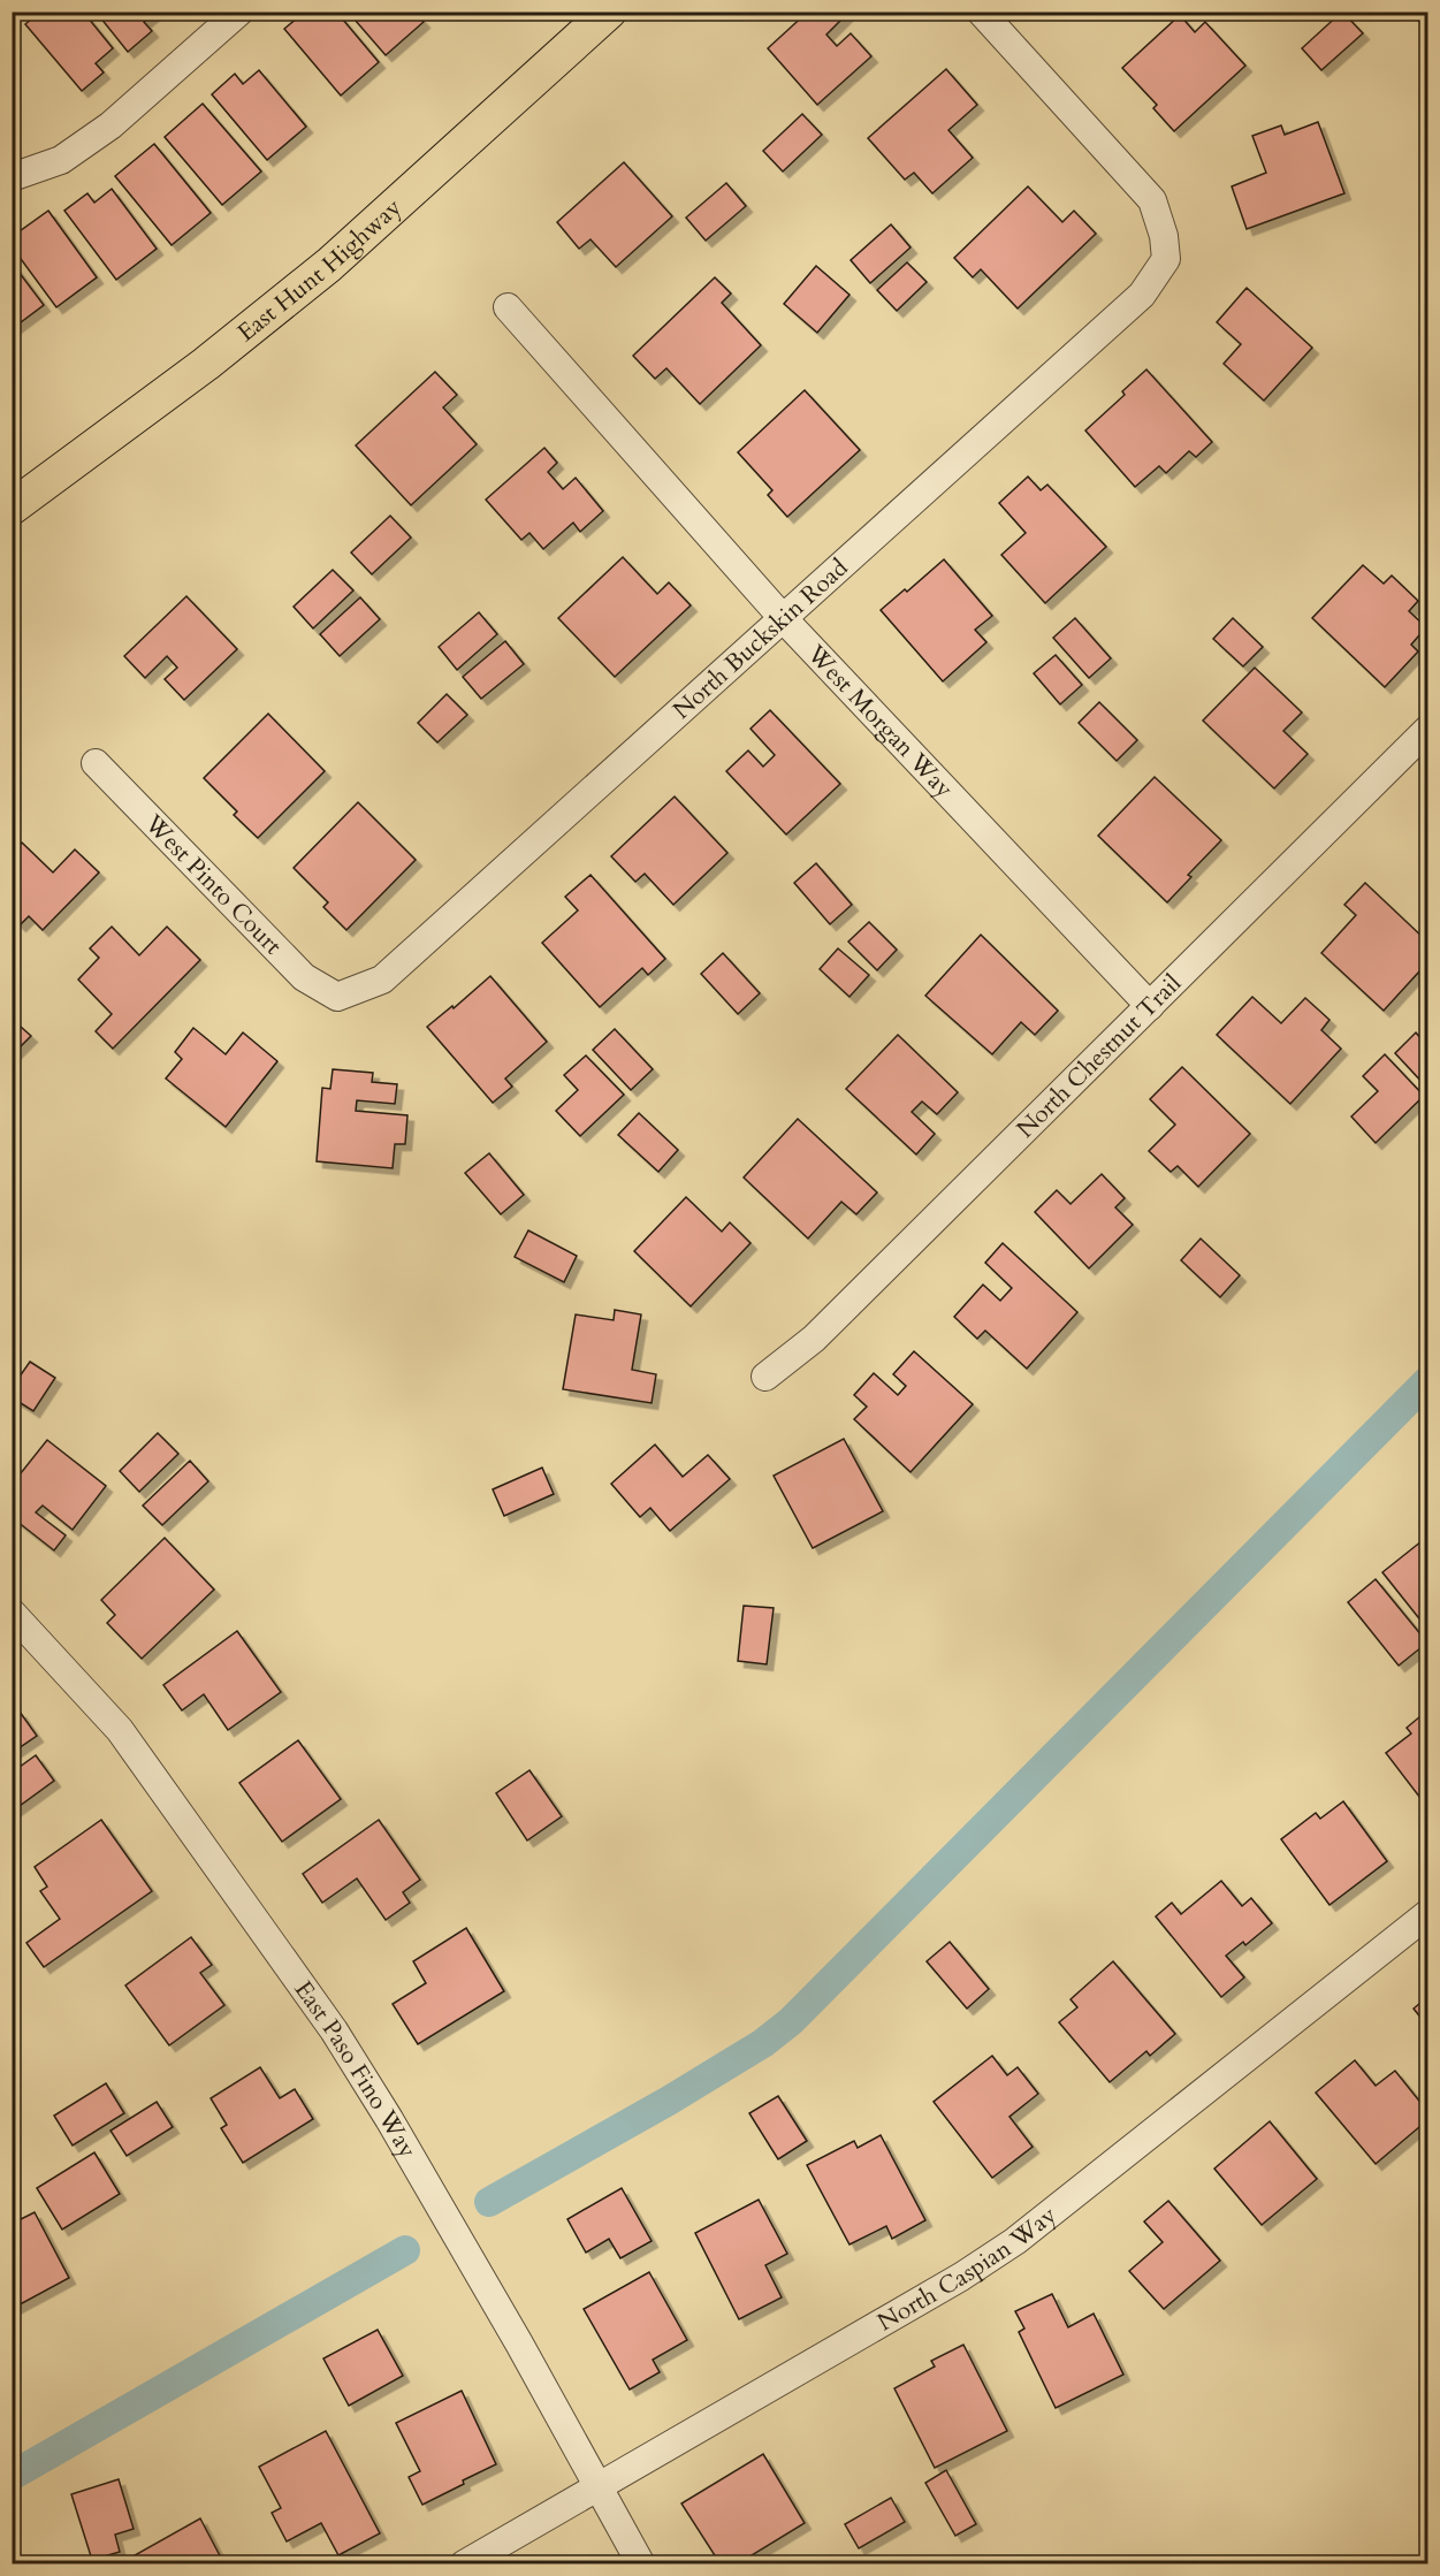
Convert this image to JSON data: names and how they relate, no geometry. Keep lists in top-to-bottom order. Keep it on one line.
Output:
{"streets":{"main road":["East Hunt Highway"],"street":["North Buckskin Road","West Morgan Way","West Pinto Court","North Chestnut Trail","East Paso Fino Way","North Caspian Way"]},"crossings":[["North Buckskin Road","West Morgan Way"],["North Buckskin Road","West Pinto Court"],["West Morgan Way","North Chestnut Trail"],["East Paso Fino Way","North Caspian Way"]]}
